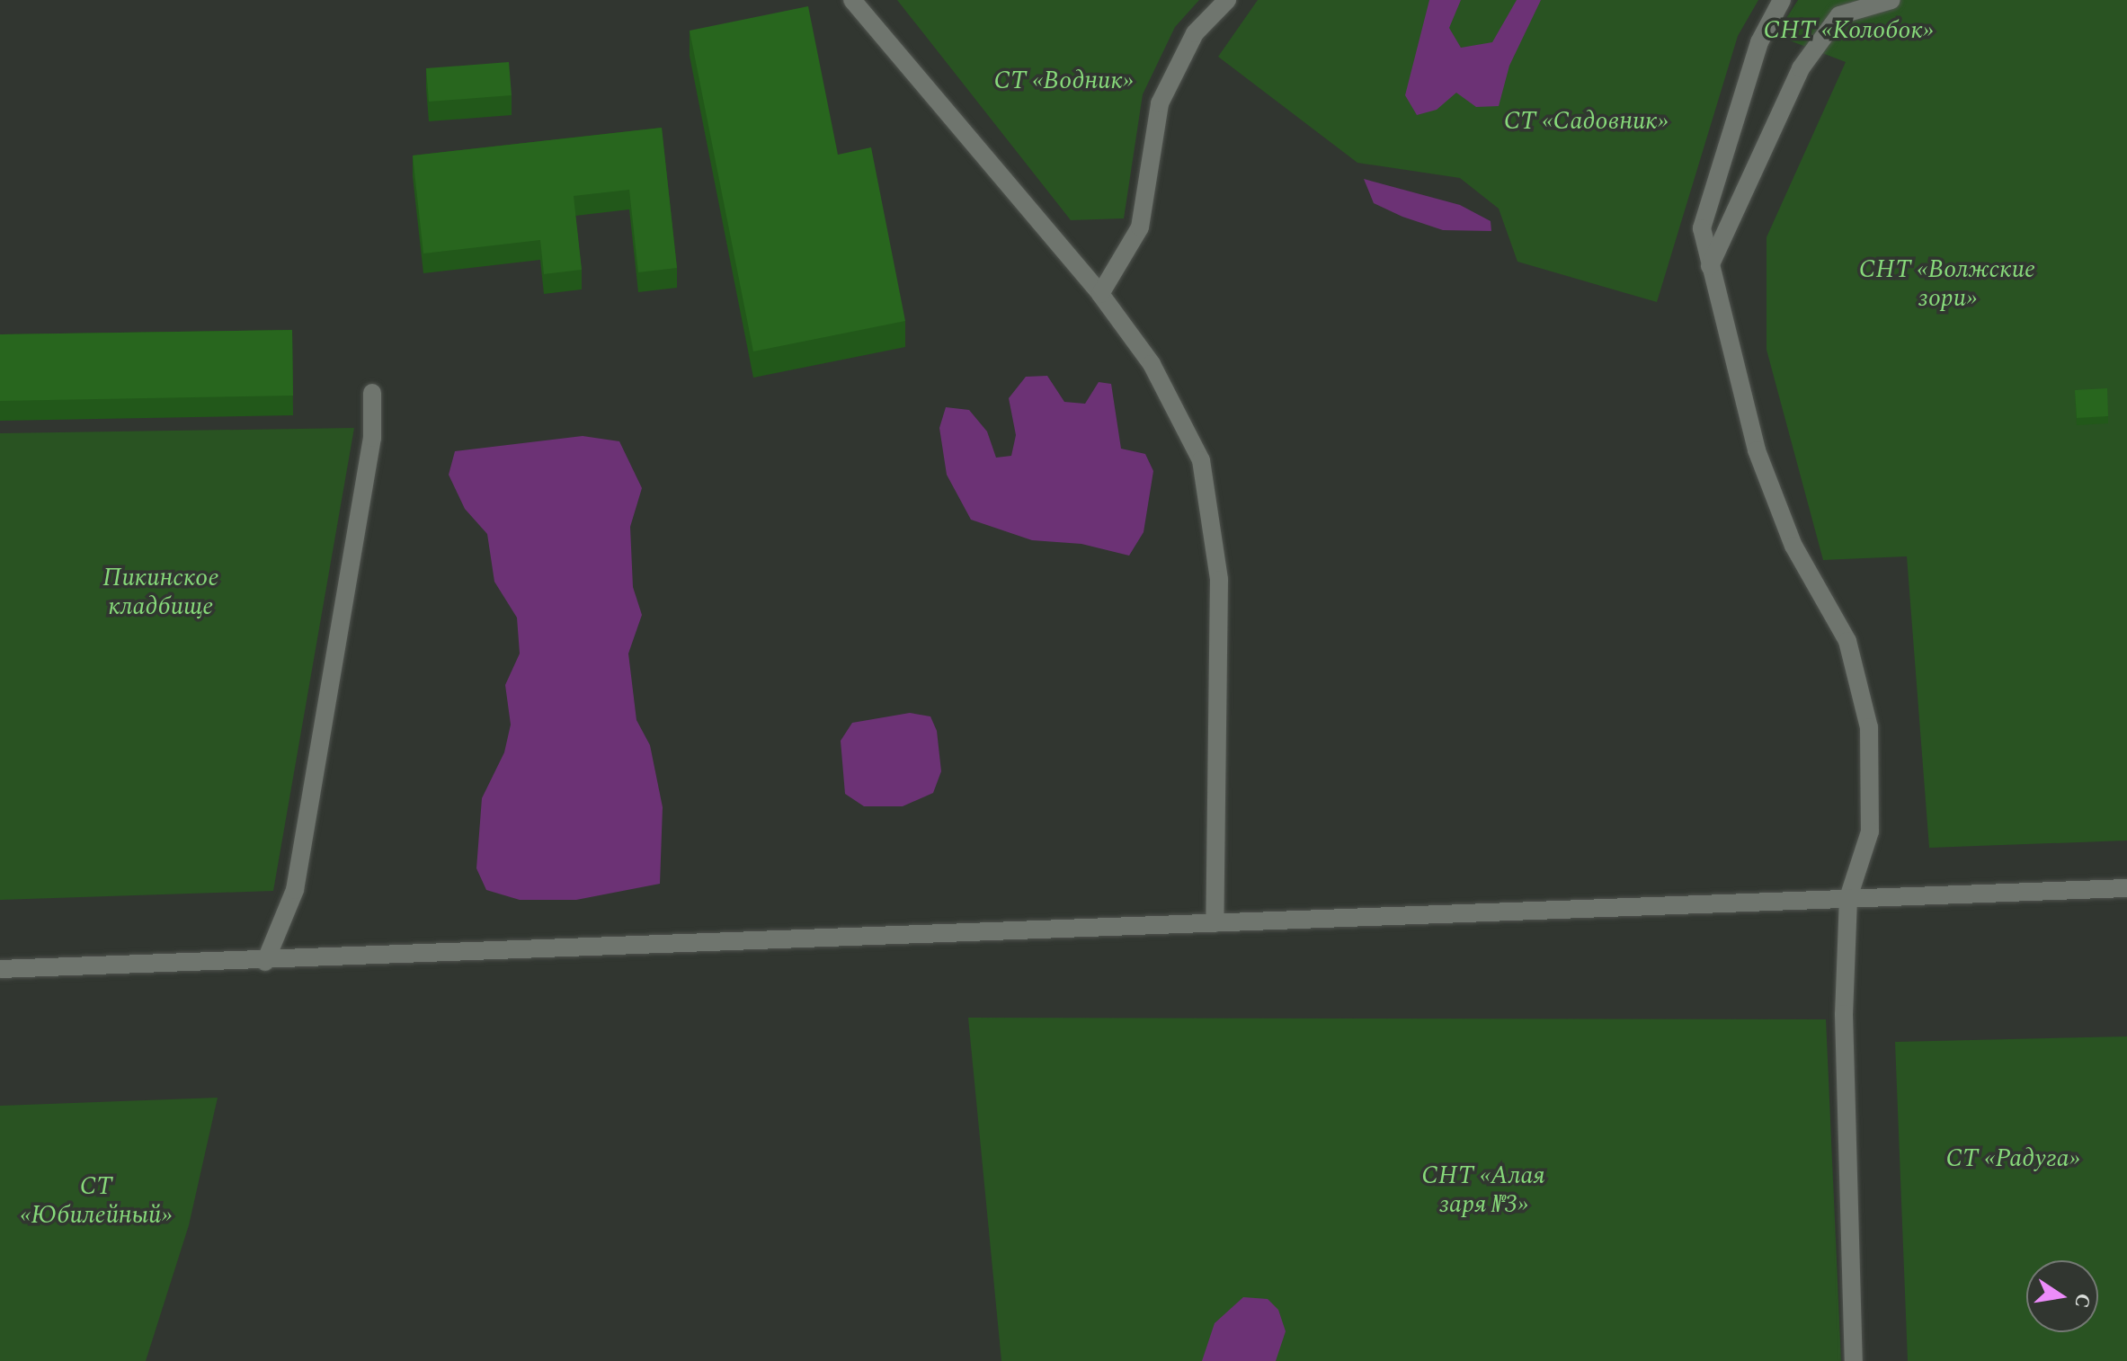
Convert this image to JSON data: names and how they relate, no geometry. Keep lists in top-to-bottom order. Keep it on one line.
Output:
{"parks":["СНТ «Колобок»","СТ «Водник»","СТ «Садовник»","СНТ «Волжские зори»","Пикинское кладбище","СТ «Радуга»","СНТ «Алая заря №3»","СТ «Юбилейный»"],"north":"right"}
